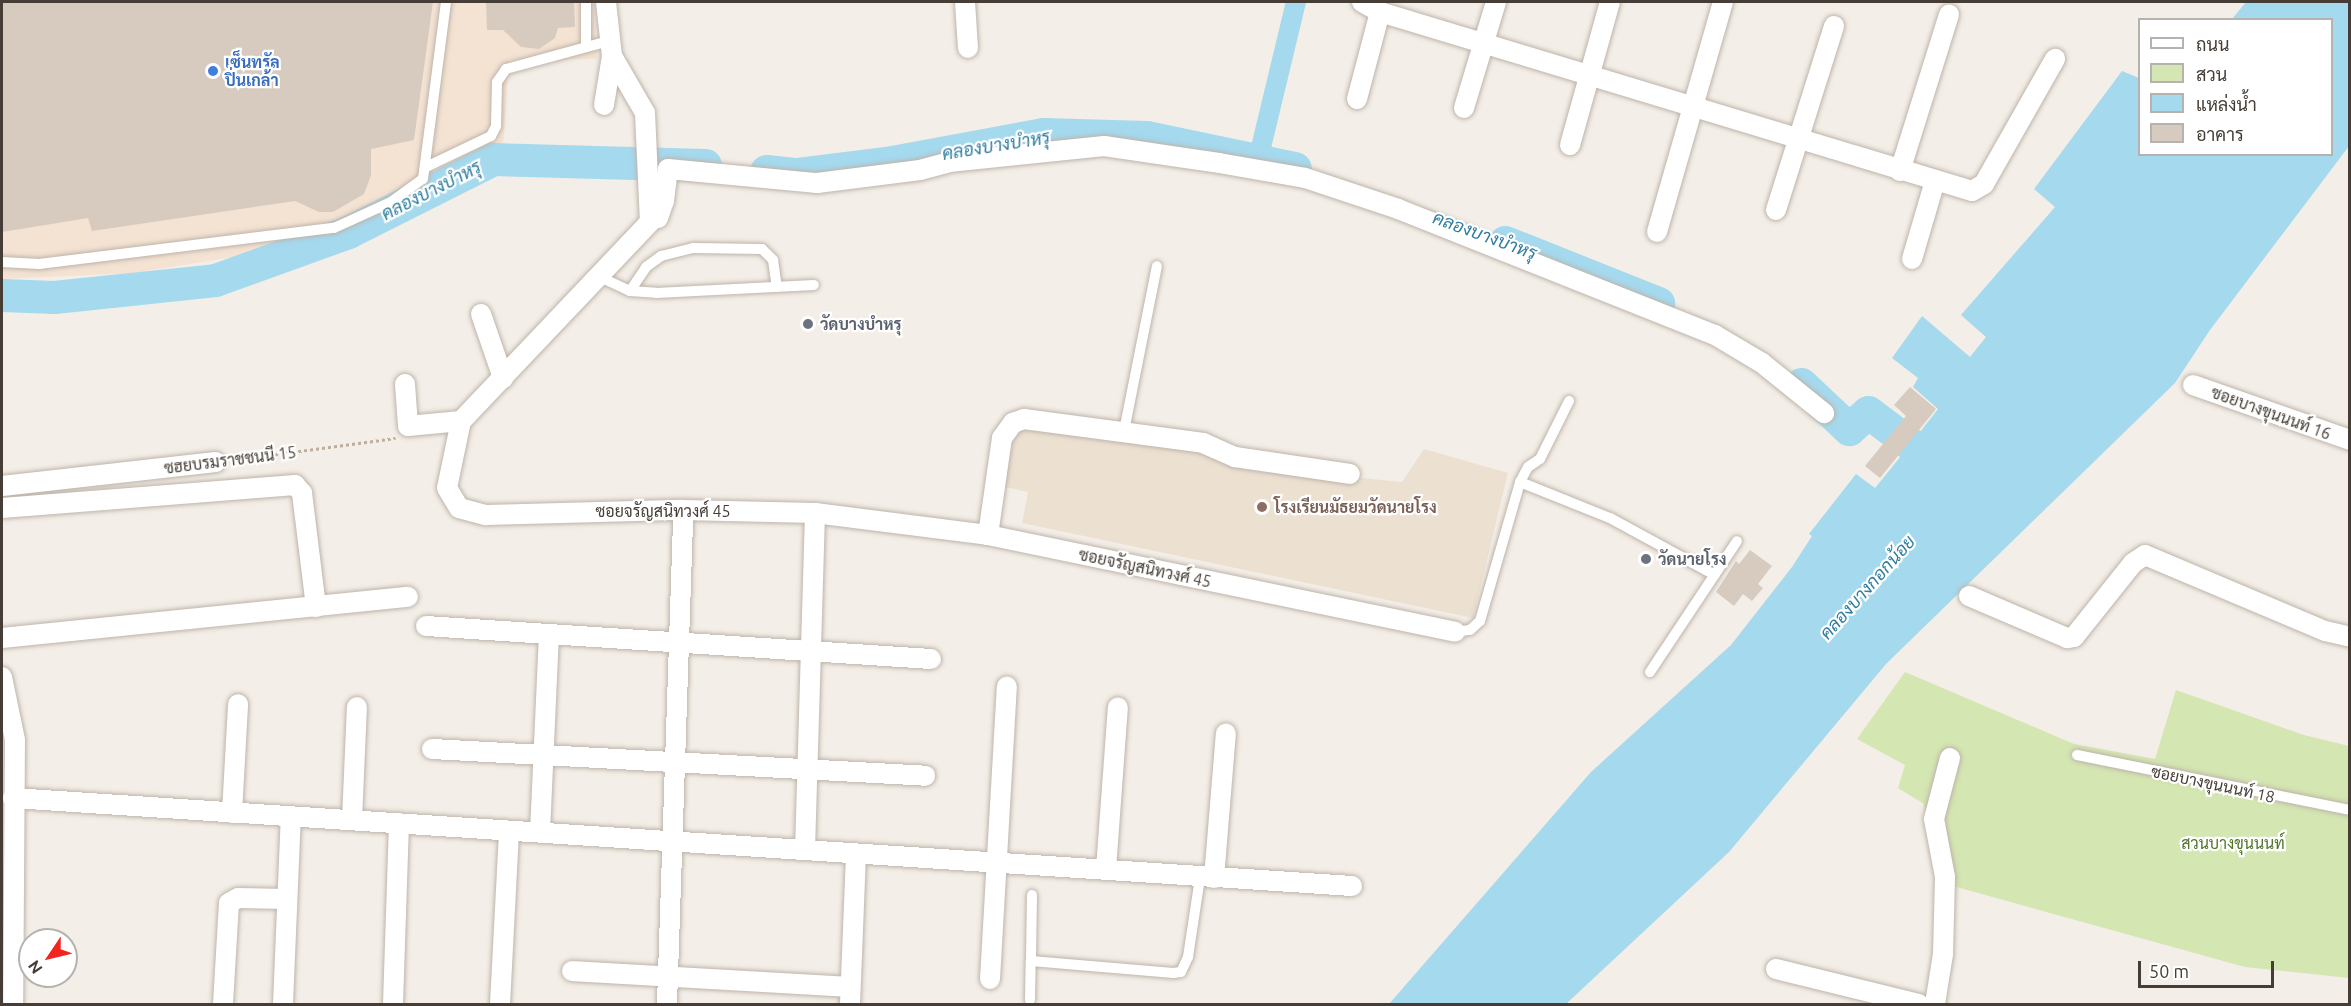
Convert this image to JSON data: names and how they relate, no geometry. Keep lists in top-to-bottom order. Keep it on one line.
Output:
{"streets":{"street":["ซอยบางขุนนนท์ 16","ซฮยบรมราชชนนี 15","ซอยจรัญสนิทวงศ์ 45"],"lane":["ซอยบางขุนนนท์ 18"]},"water":["คลองบางบำหรุ","คลองบางกอกน้อย"],"parks":["สวนบางขุนนนท์"],"places":["เซ็นทรัล ปิ่นเกล้า","วัดบางบำหรุ","โรงเรียนมัธยมวัดนายโรง","วัดนายโรง"],"legend":["ถนน","สวน","แหล่งน้ำ","อาคาร"],"scale_bar":"50 m","north":"bottom left"}
